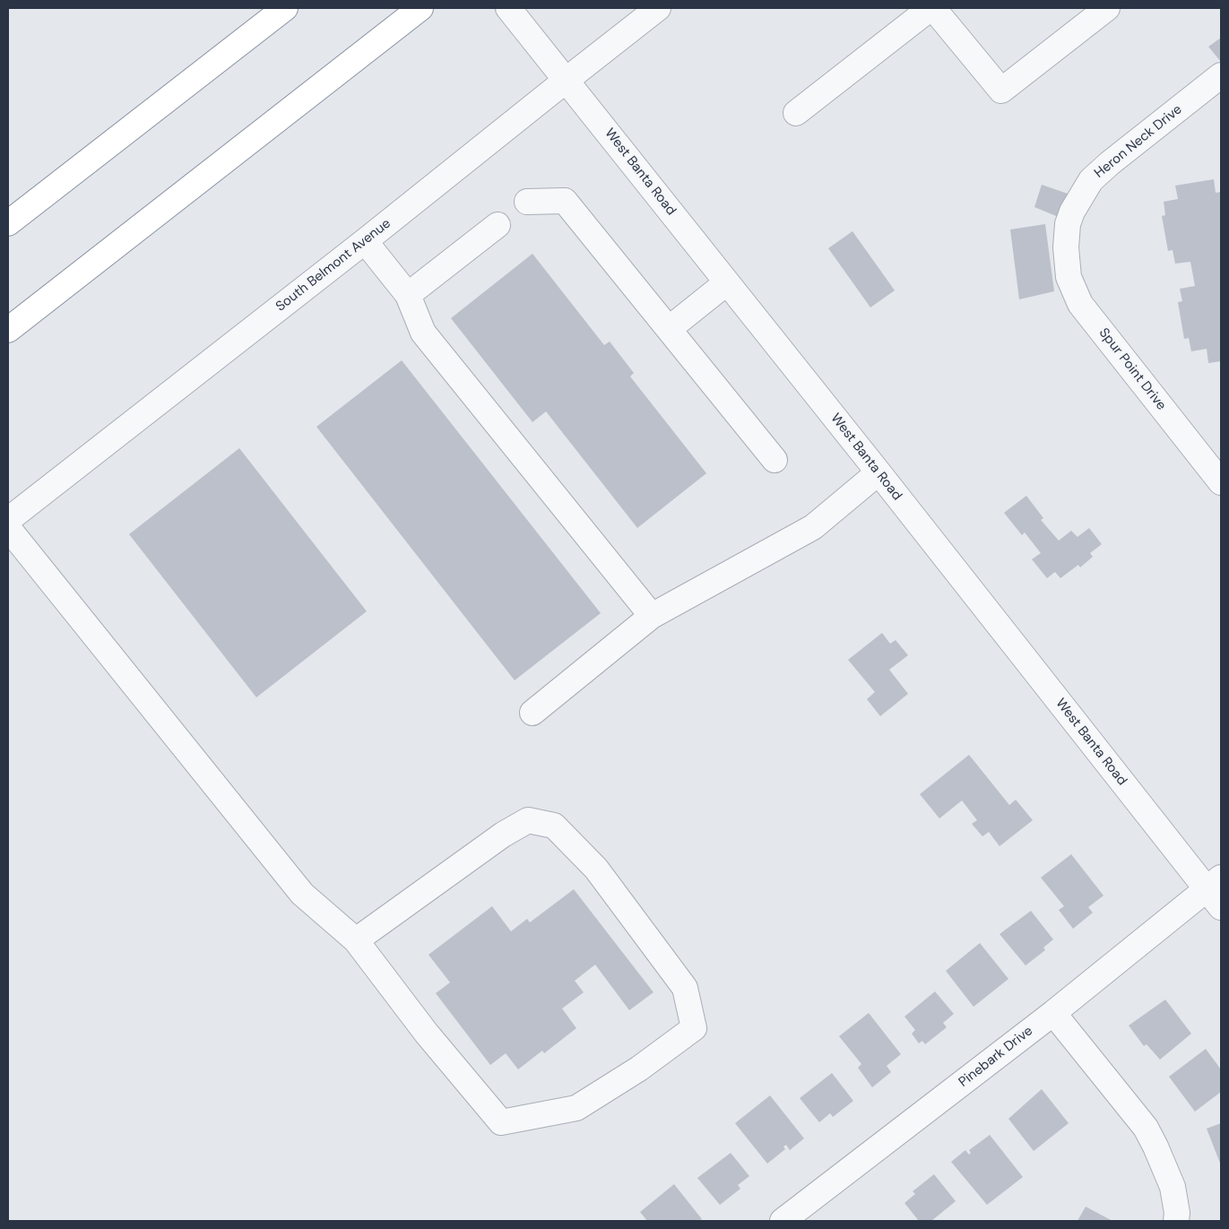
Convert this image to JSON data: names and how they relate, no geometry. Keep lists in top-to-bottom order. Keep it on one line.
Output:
{"streets":{"street":["Heron Neck Drive","West Banta Road","South Belmont Avenue","Spur Point Drive","Pinebark Drive"]},"crossings":[["Heron Neck Drive","Spur Point Drive"],["West Banta Road","South Belmont Avenue"],["West Banta Road","Pinebark Drive"]]}
